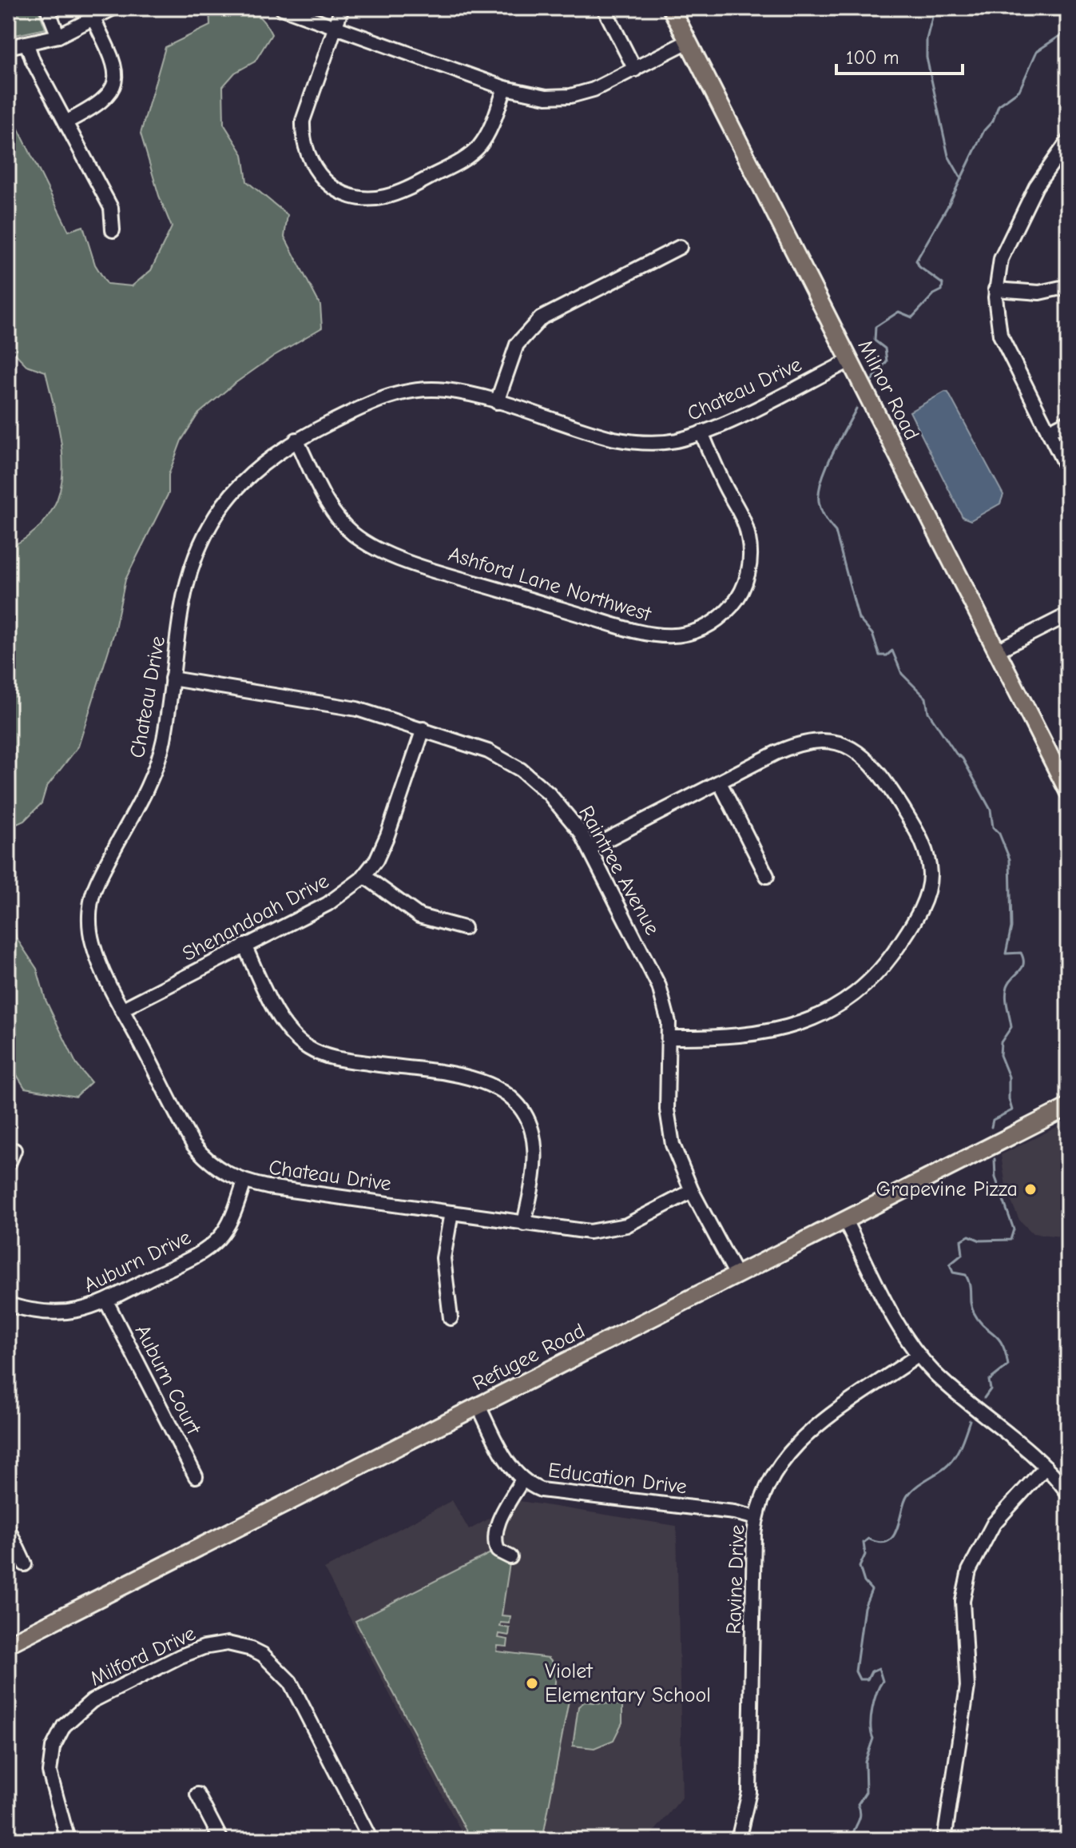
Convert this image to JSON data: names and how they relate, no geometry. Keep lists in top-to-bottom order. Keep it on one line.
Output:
{"streets":{"main road":["Milnor Road","Refugee Road"],"street":["Chateau Drive","Ashford Lane Northwest","Raintree Avenue","Shenandoah Drive","Auburn Drive","Auburn Court","Education Drive","Ravine Drive","Milford Drive"]},"crossings":[["Chateau Drive","Milnor Road"],["Chateau Drive","Ashford Lane Northwest"],["Chateau Drive","Raintree Avenue"],["Chateau Drive","Shenandoah Drive"],["Chateau Drive","Auburn Drive"],["Raintree Avenue","Shenandoah Drive"],["Raintree Avenue","Refugee Road"],["Auburn Drive","Auburn Court"],["Refugee Road","Education Drive"],["Education Drive","Ravine Drive"]],"places":["Grapevine Pizza","Violet Elementary School"],"scale_bar":"100 m"}
